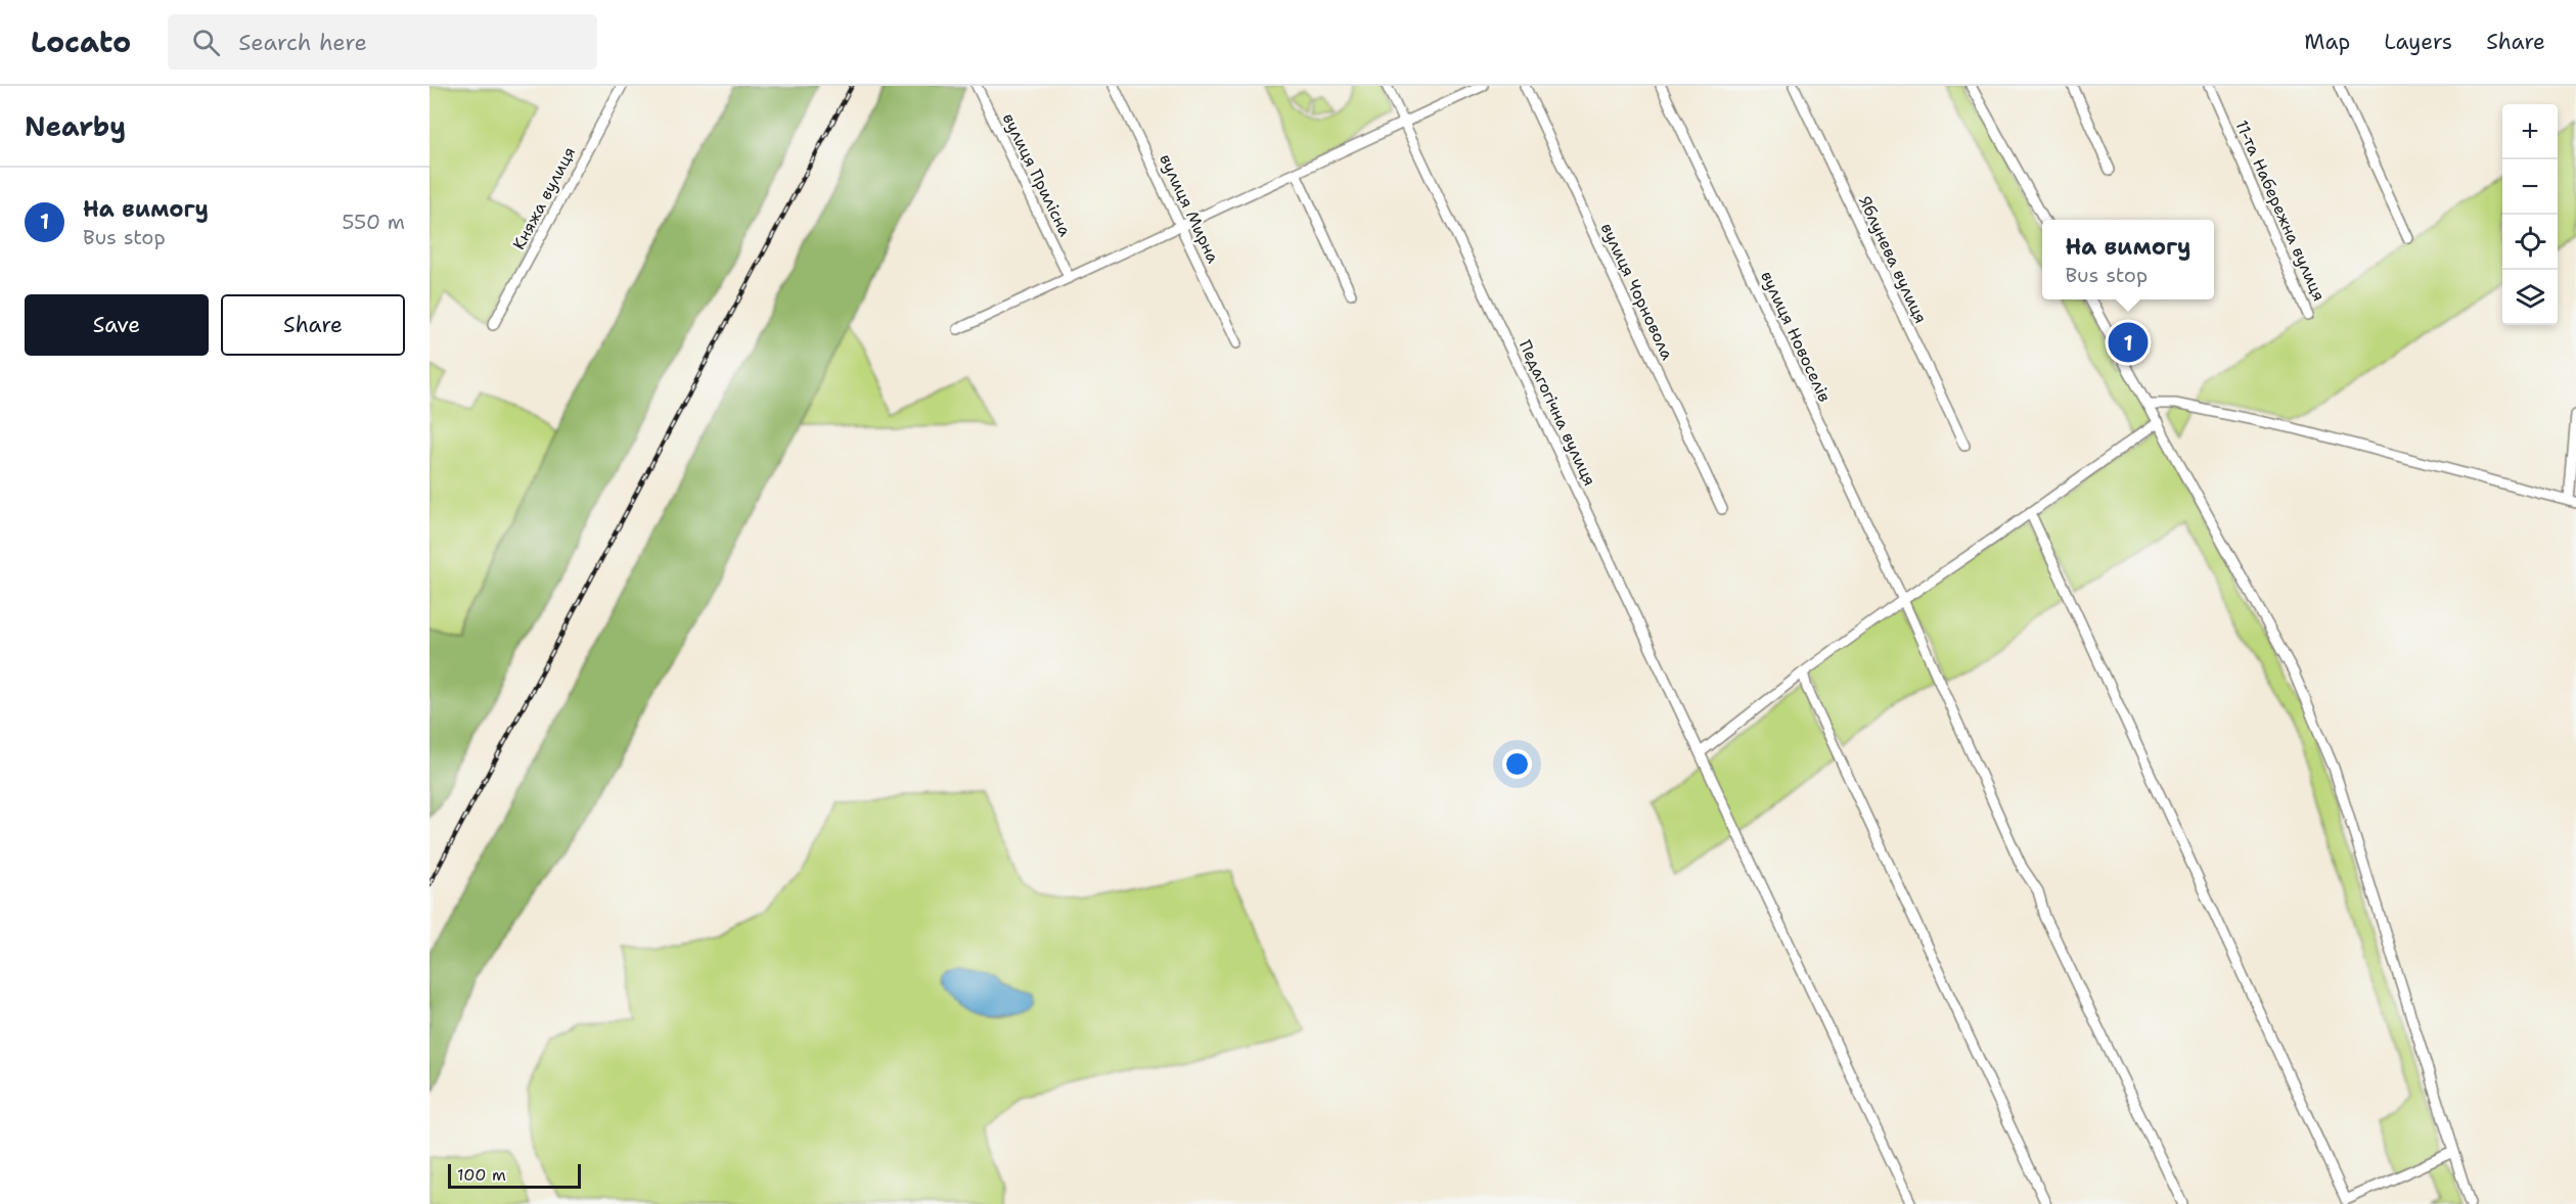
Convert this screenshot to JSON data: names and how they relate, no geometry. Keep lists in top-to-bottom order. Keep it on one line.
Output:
{"streets":{"street":["вулиця Прилісна","Княжа вулиця","вулиця Мирна","11-та Набережна вулиця","Яблунева вулиця","вулиця Чорновола","вулиця Новоселів","Педагогічна вулиця"]},"scale_bar":"100 m","page":{"header":"Locato","search":"Search here","nav":["Map","Layers","Share"],"heading":"Nearby","map_buttons":["+","−"],"list":[{"mark":"1","name":"На вимогу","note":"Bus stop","value":"550 m"}],"popup":["На вимогу","Bus stop"],"buttons":["Save","Share"],"pins":"1","scale":"100 m"}}
